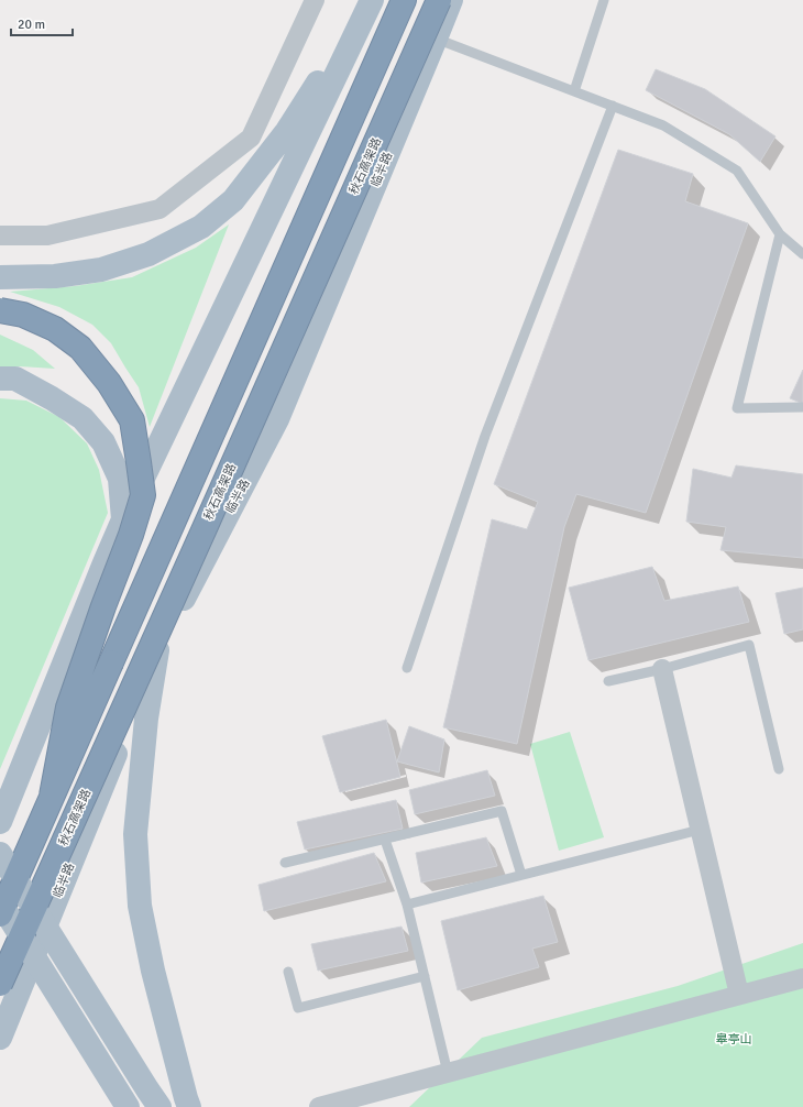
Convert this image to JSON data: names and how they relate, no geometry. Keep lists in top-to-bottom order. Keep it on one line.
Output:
{"streets":{"highway":["秋石高架路"],"main road":["临半路"]},"parks":["皋亭山"],"scale_bar":"20 m"}
